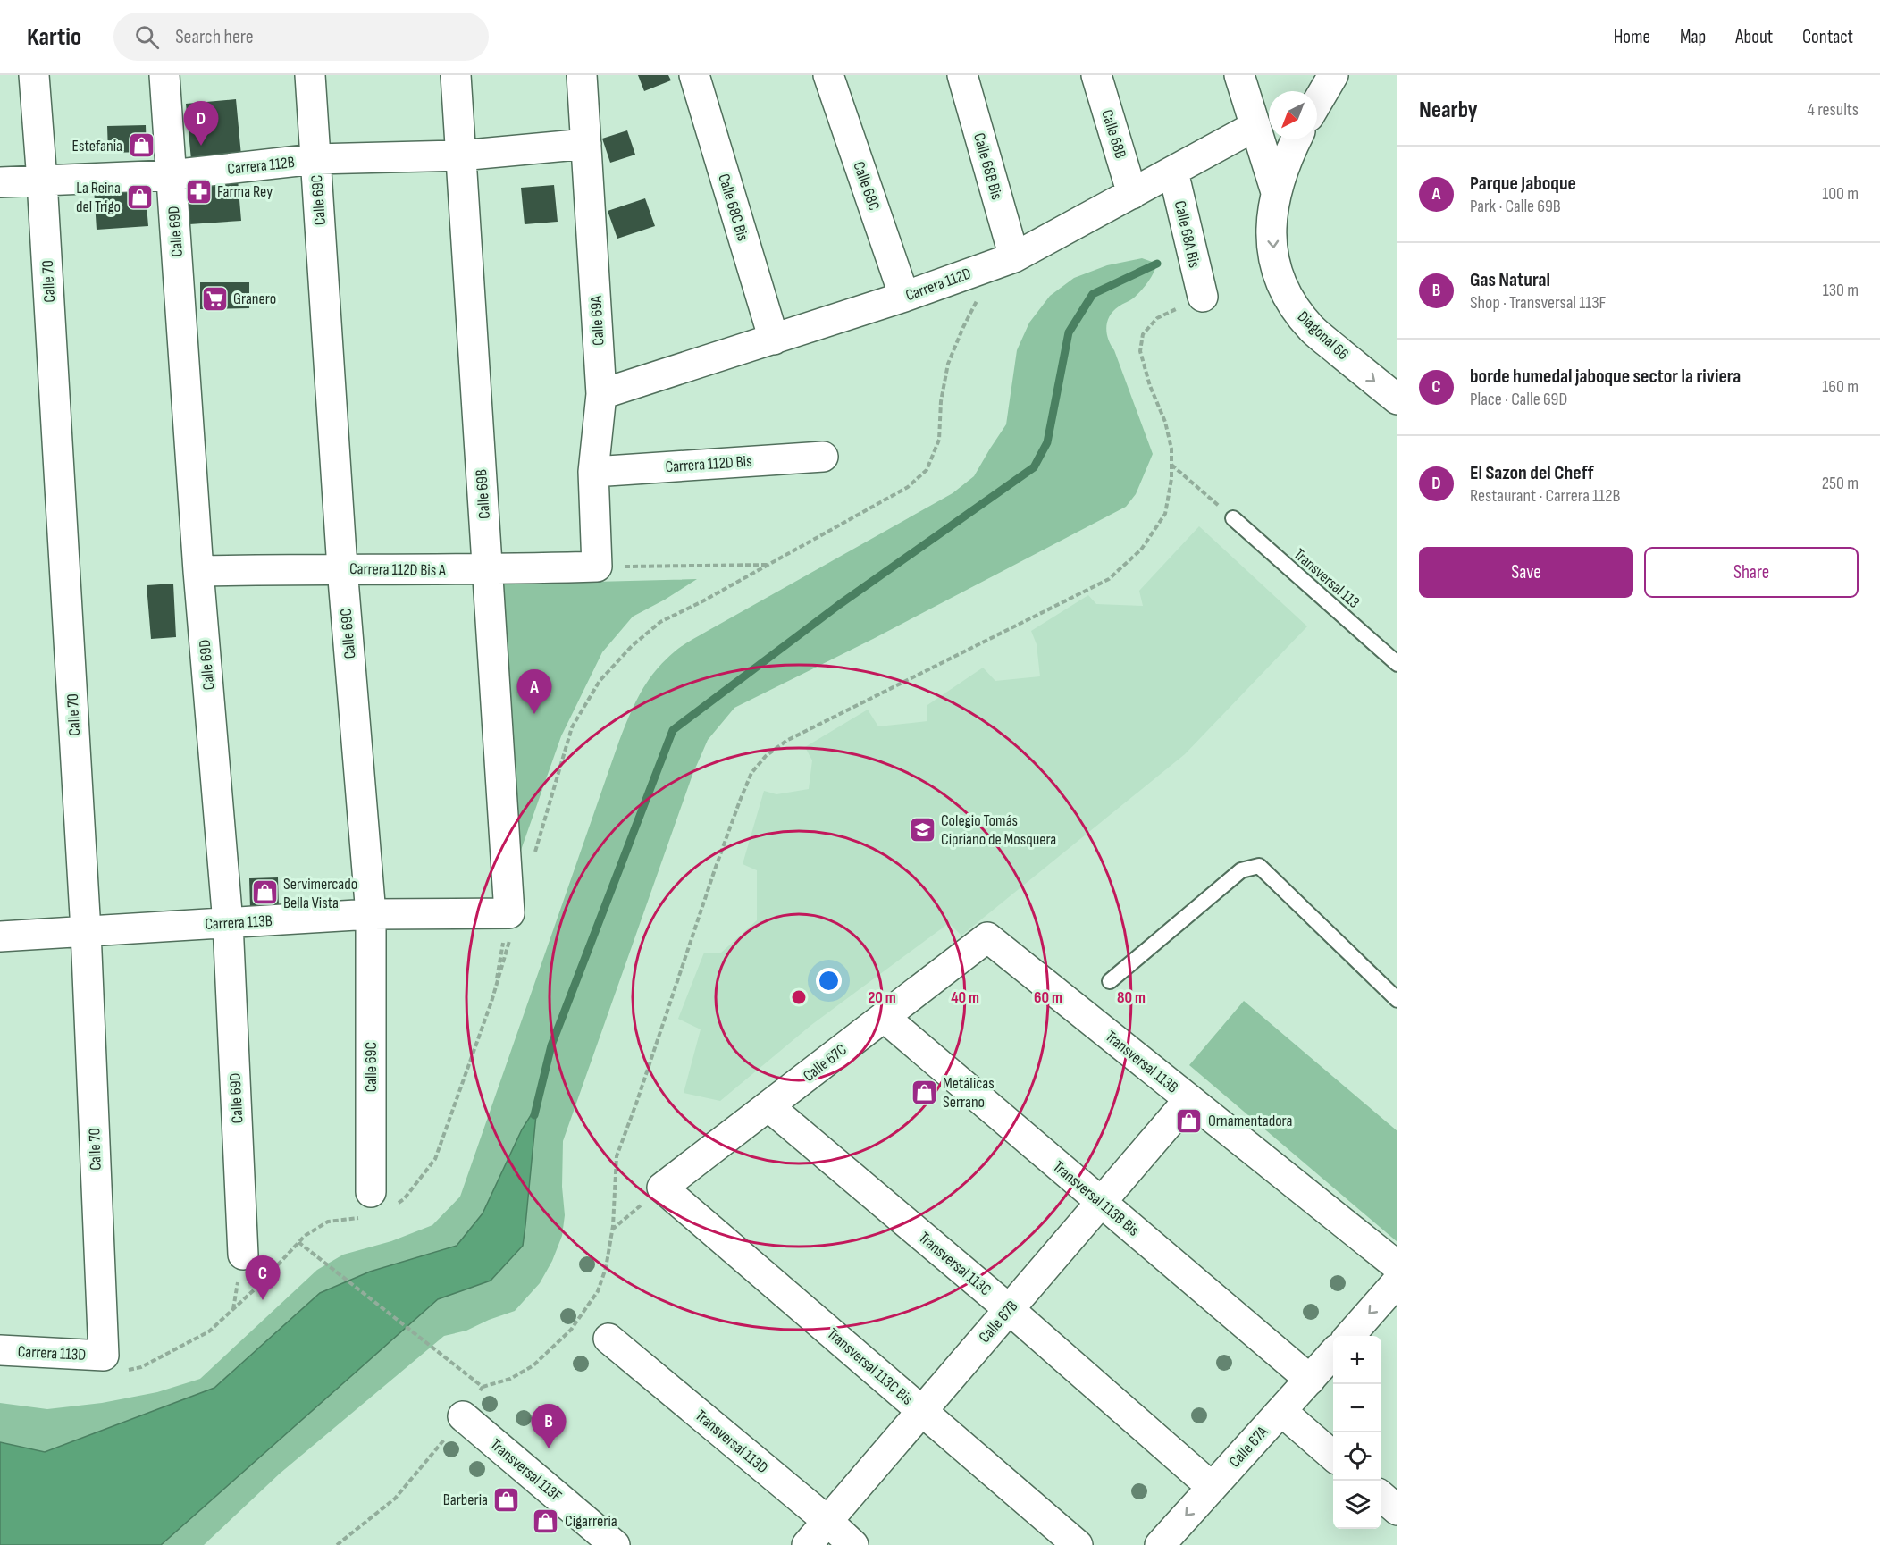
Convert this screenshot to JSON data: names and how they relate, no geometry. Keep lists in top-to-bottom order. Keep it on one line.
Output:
{"streets":{"street":["Calle 68B","Carrera 112B","Calle 68B Bis","Calle 68C","Calle 69C","Calle 68C Bis","Calle 69D","Calle 68A Bis","Calle 70","Carrera 112D","Calle 69A","Diagonal 66","Carrera 112D Bis","Calle 69B","Carrera 112D Bis A","Carrera 113B","Transversal 113B","Calle 67C","Transversal 113B Bis","Transversal 113C","Calle 67B","Carrera 113D","Transversal 113C Bis","Transversal 113D","Calle 67A","Transversal 113F"],"lane":["Transversal 113"]},"crossings":[["Calle 68B","Carrera 112D"],["Carrera 112B","Calle 69C"],["Carrera 112B","Calle 69D"],["Carrera 112B","Calle 70"],["Carrera 112B","Calle 69A"],["Carrera 112B","Calle 69B"],["Calle 68B Bis","Carrera 112D"],["Calle 68C","Carrera 112D"],["Calle 69C","Carrera 112D Bis A"],["Calle 69C","Carrera 113B"],["Calle 68C Bis","Carrera 112D"],["Calle 69D","Carrera 112D Bis A"],["Calle 69D","Carrera 113B"],["Calle 68A Bis","Carrera 112D"],["Calle 70","Carrera 113B"],["Calle 70","Carrera 113D"],["Carrera 112D","Calle 69A"],["Calle 69A","Carrera 112D Bis"],["Calle 69A","Carrera 112D Bis A"],["Calle 69B","Carrera 112D Bis A"],["Calle 69B","Carrera 113B"],["Transversal 113B","Calle 67C"],["Transversal 113B","Calle 67B"],["Calle 67C","Transversal 113B Bis"],["Calle 67C","Transversal 113C"],["Calle 67C","Transversal 113C Bis"],["Transversal 113B Bis","Calle 67B"],["Transversal 113B Bis","Calle 67A"],["Transversal 113C","Calle 67B"],["Transversal 113C","Calle 67A"],["Calle 67B","Transversal 113C Bis"],["Calle 67B","Transversal 113D"]],"one_way":["Diagonal 66"],"places":{"shop":["Estefania","La Reina del Trigo","Servimercado Bella Vista","Metálicas Serrano","Ornamentadora","Barberia","Cigarreria"],"pharmacy":["Farma Rey"],"supermarket":["Granero"],"school or university":["Colegio Tomás Cipriano de Mosquera"]},"north":"bottom left","page":{"header":"Kartio","search":"Search here","nav":["Home","Map","About","Contact"],"heading":["Nearby","4 results"],"pins":["D","A","C","B"],"list":[{"mark":"A","name":"Parque Jaboque","note":"Park · Calle 69B","value":"100 m"},{"mark":"B","name":"Gas Natural","note":"Shop · Transversal 113F","value":"130 m"},{"mark":"C","name":"borde humedal jaboque sector la riviera","note":"Place · Calle 69D","value":"160 m"},{"mark":"D","name":"El Sazon del Cheff","note":"Restaurant · Carrera 112B","value":"250 m"}],"buttons":["Save","Share"],"map_buttons":["+","−"]},"rings":["20 m","40 m","60 m","80 m"]}
